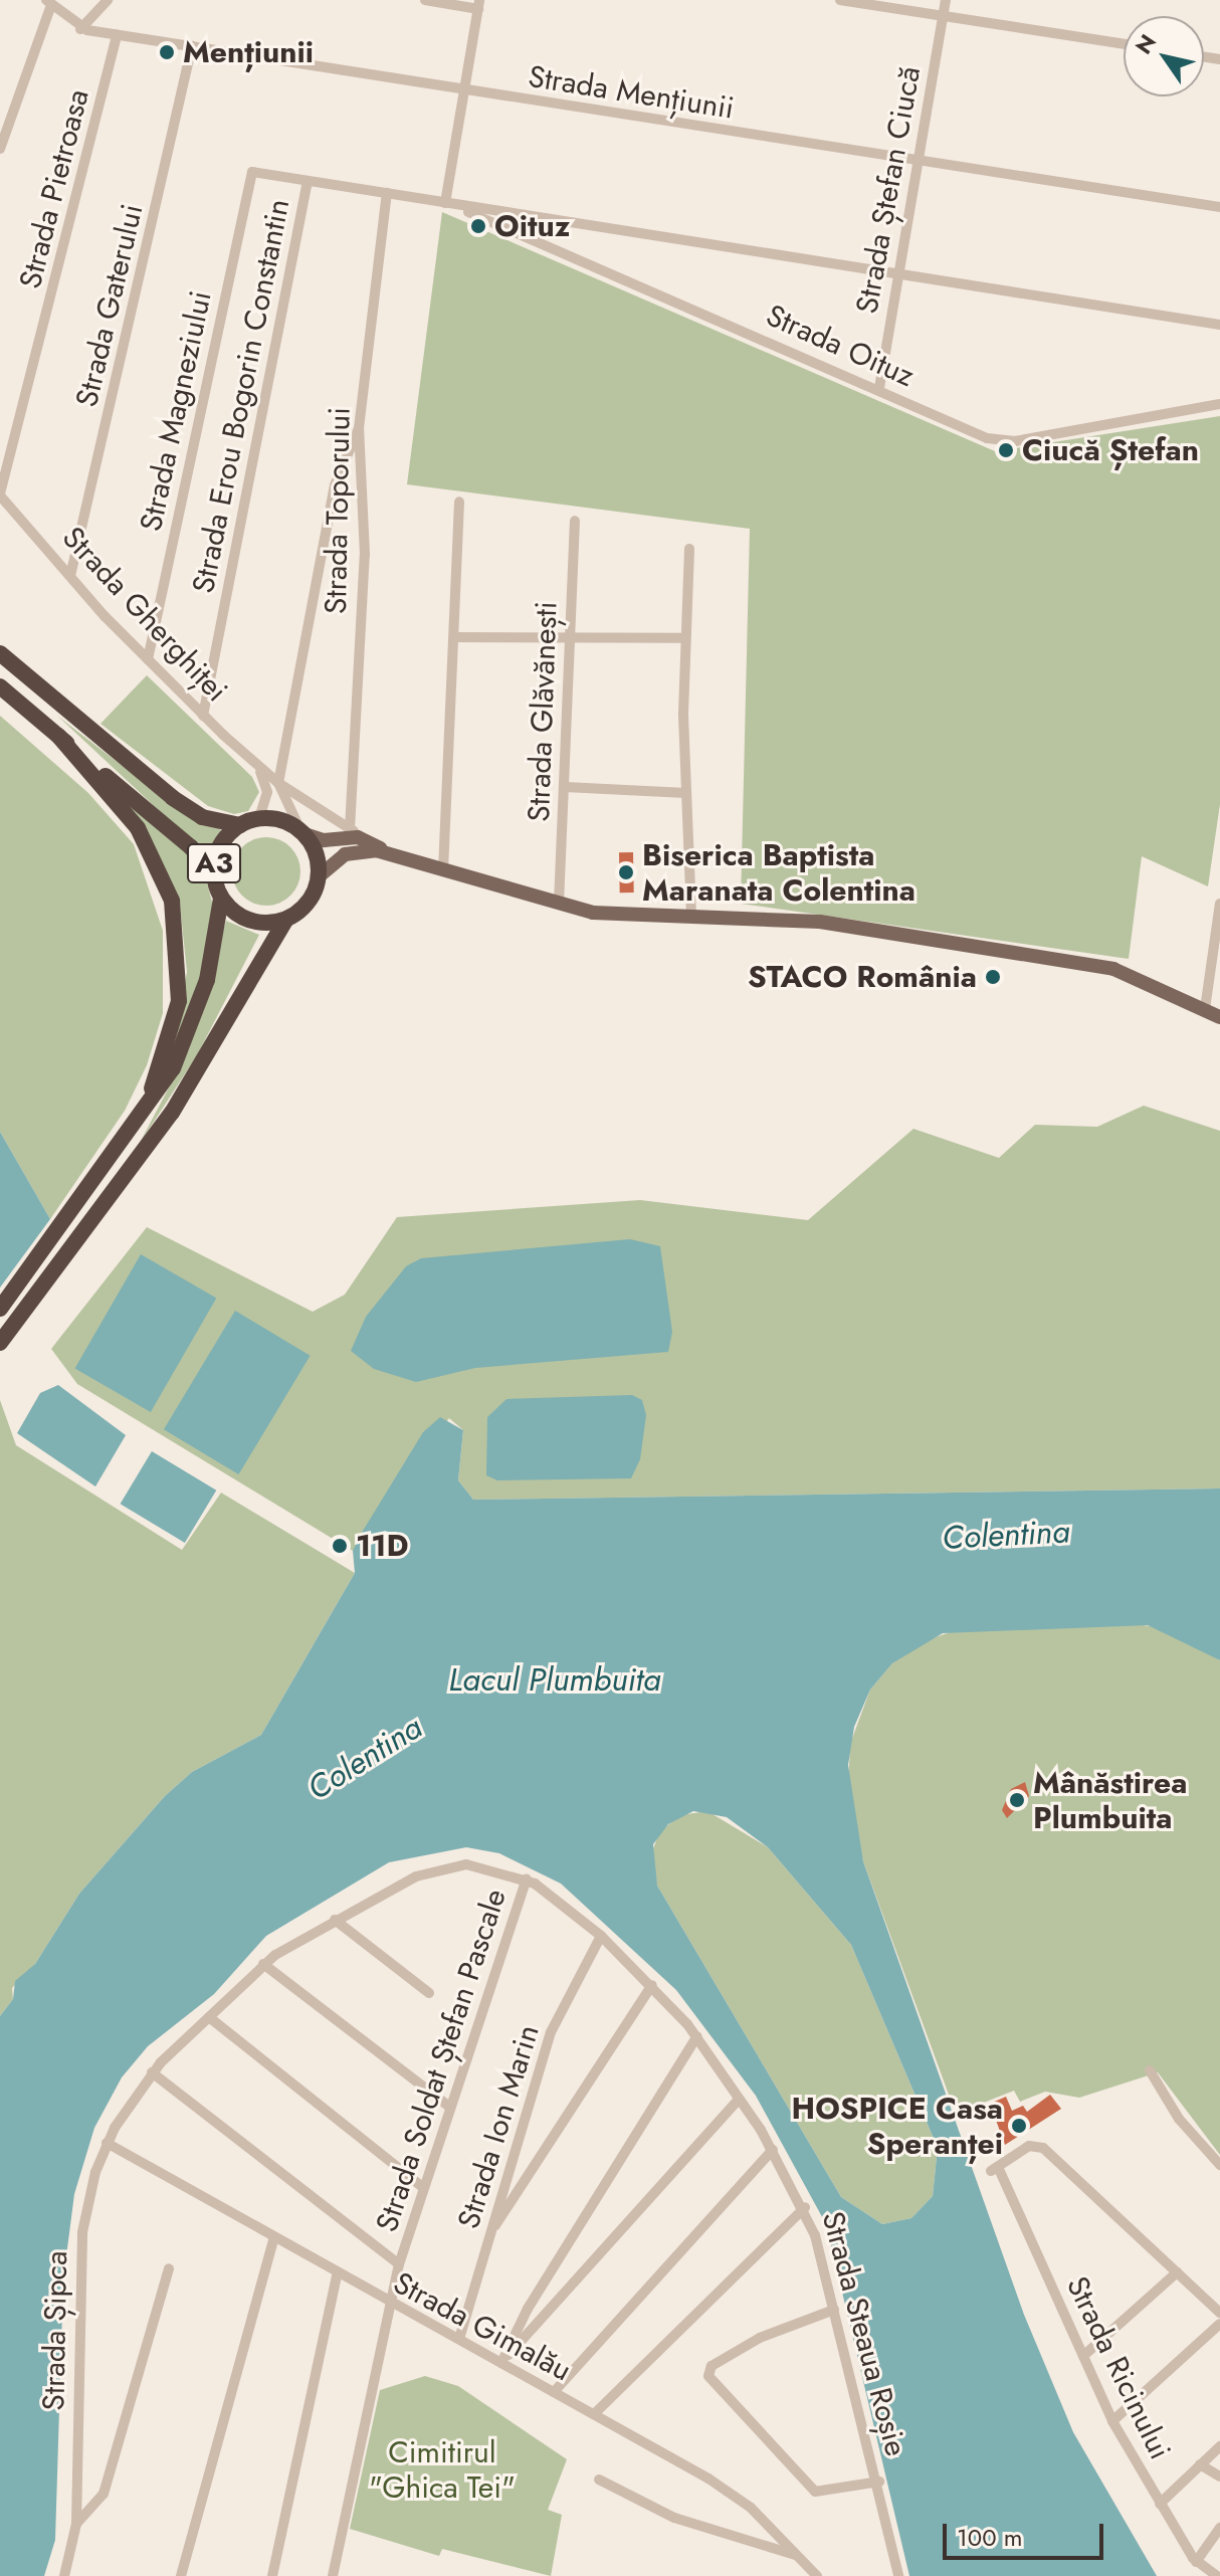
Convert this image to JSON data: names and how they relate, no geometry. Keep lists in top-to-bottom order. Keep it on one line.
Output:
{"streets":{"highway":["A3"],"main road":["Strada Gherghiței"],"street":["Strada Mențiunii","Strada Pietroasa","Strada Ștefan Ciucă","Strada Gaterului","Strada Oituz","Strada Erou Bogorin Constantin","Strada Magneziului","Strada Toporului","Strada Glăvănești","Strada Soldat Ștefan Pascale","Strada Ion Marin","Strada Gimalău","Strada Șipca","Strada Steaua Roșie","Strada Ricinului"]},"crossings":[["Strada Mențiunii","Strada Pietroasa"],["Strada Mențiunii","Strada Ștefan Ciucă"],["Strada Mențiunii","Strada Gaterului"],["Strada Pietroasa","Strada Gherghiței"],["Strada Ștefan Ciucă","Strada Oituz"],["Strada Gaterului","Strada Gherghiței"],["Strada Erou Bogorin Constantin","Strada Magneziului"],["Strada Erou Bogorin Constantin","Strada Gherghiței"],["Strada Magneziului","Strada Gherghiței"],["Strada Toporului","Strada Gherghiței"],["Strada Gherghiței","Strada Glăvănești"],["Strada Gherghiței","A3"],["Strada Soldat Ștefan Pascale","Strada Gimalău"],["Strada Soldat Ștefan Pascale","Strada Șipca"],["Strada Soldat Ștefan Pascale","Strada Steaua Roșie"],["Strada Ion Marin","Strada Gimalău"],["Strada Ion Marin","Strada Steaua Roșie"],["Strada Gimalău","Strada Șipca"],["Strada Șipca","Strada Steaua Roșie"]],"water":["Colentina","Lacul Plumbuita"],"parks":["Cimitirul \"Ghica Tei\""],"places":["Mențiunii","Oituz","Ciucă Ștefan","Biserica Baptista Maranata Colentina","STACO România","11D","Mânăstirea Plumbuita","HOSPICE Casa Speranței"],"scale_bar":"100 m","north":"top left"}
